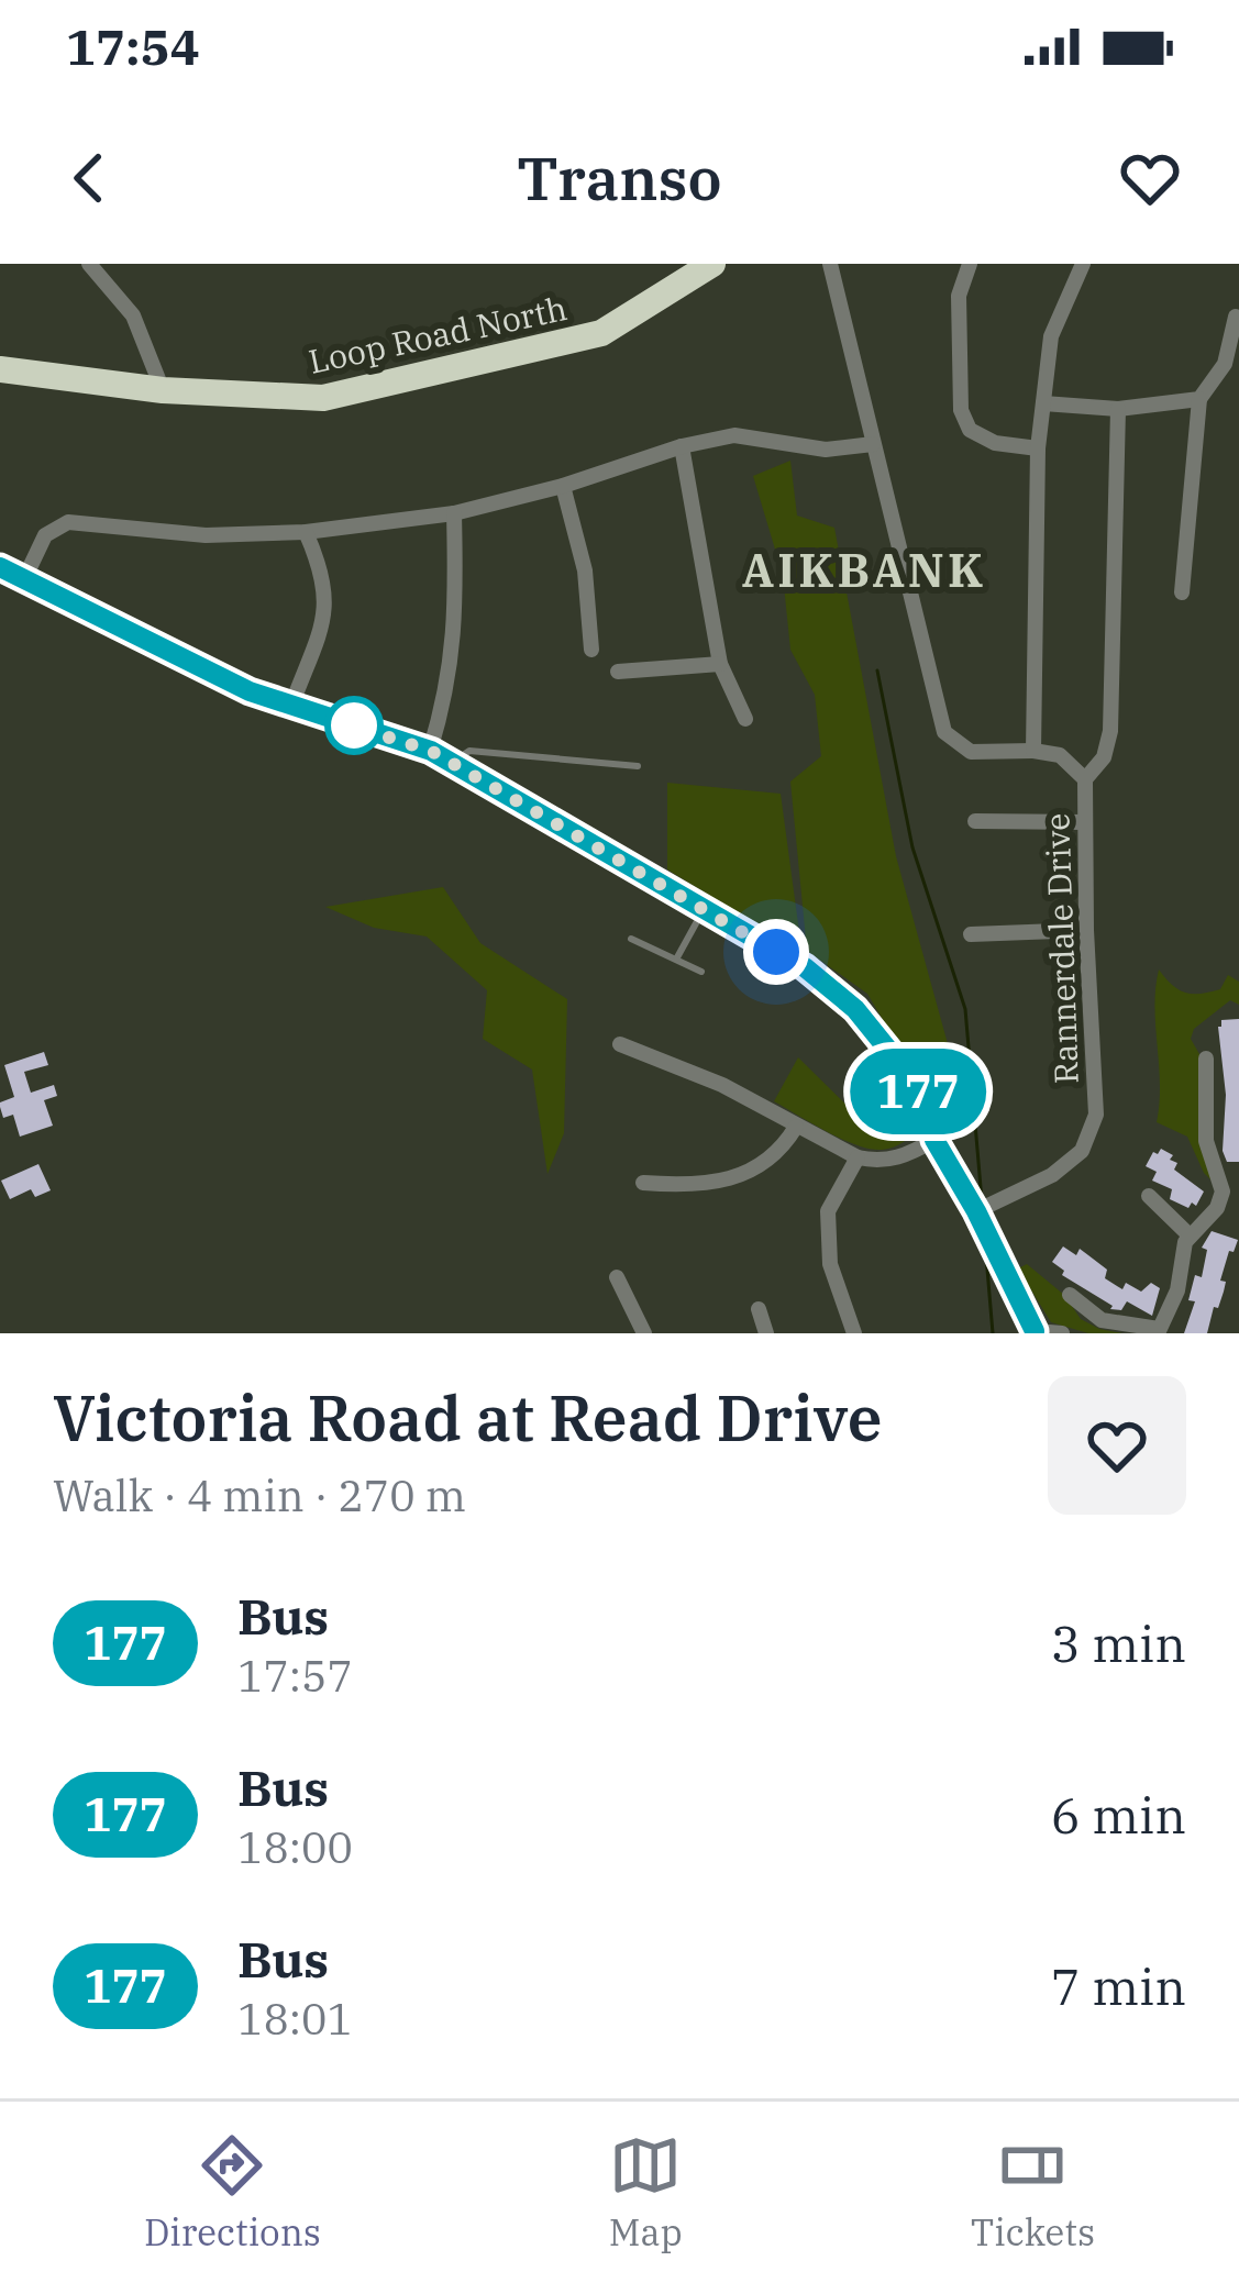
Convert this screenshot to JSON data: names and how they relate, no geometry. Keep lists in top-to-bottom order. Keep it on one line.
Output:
{"streets":{"highway":["Loop Road North"],"street":["Rannerdale Drive"]},"districts":["AIKBANK"],"lines":["bus line 177"],"page":{"status":"17:54","header":"Transo","on_map":"177","heading":["Victoria Road at Read Drive","Walk · 4 min · 270 m"],"list":[{"mark":"177","name":"Bus","note":"17:57","value":"3 min"},{"mark":"177","name":"Bus","note":"18:00","value":"6 min"},{"mark":"177","name":"Bus","note":"18:01","value":"7 min"}],"tabs":["Directions","Map","Tickets"]}}
